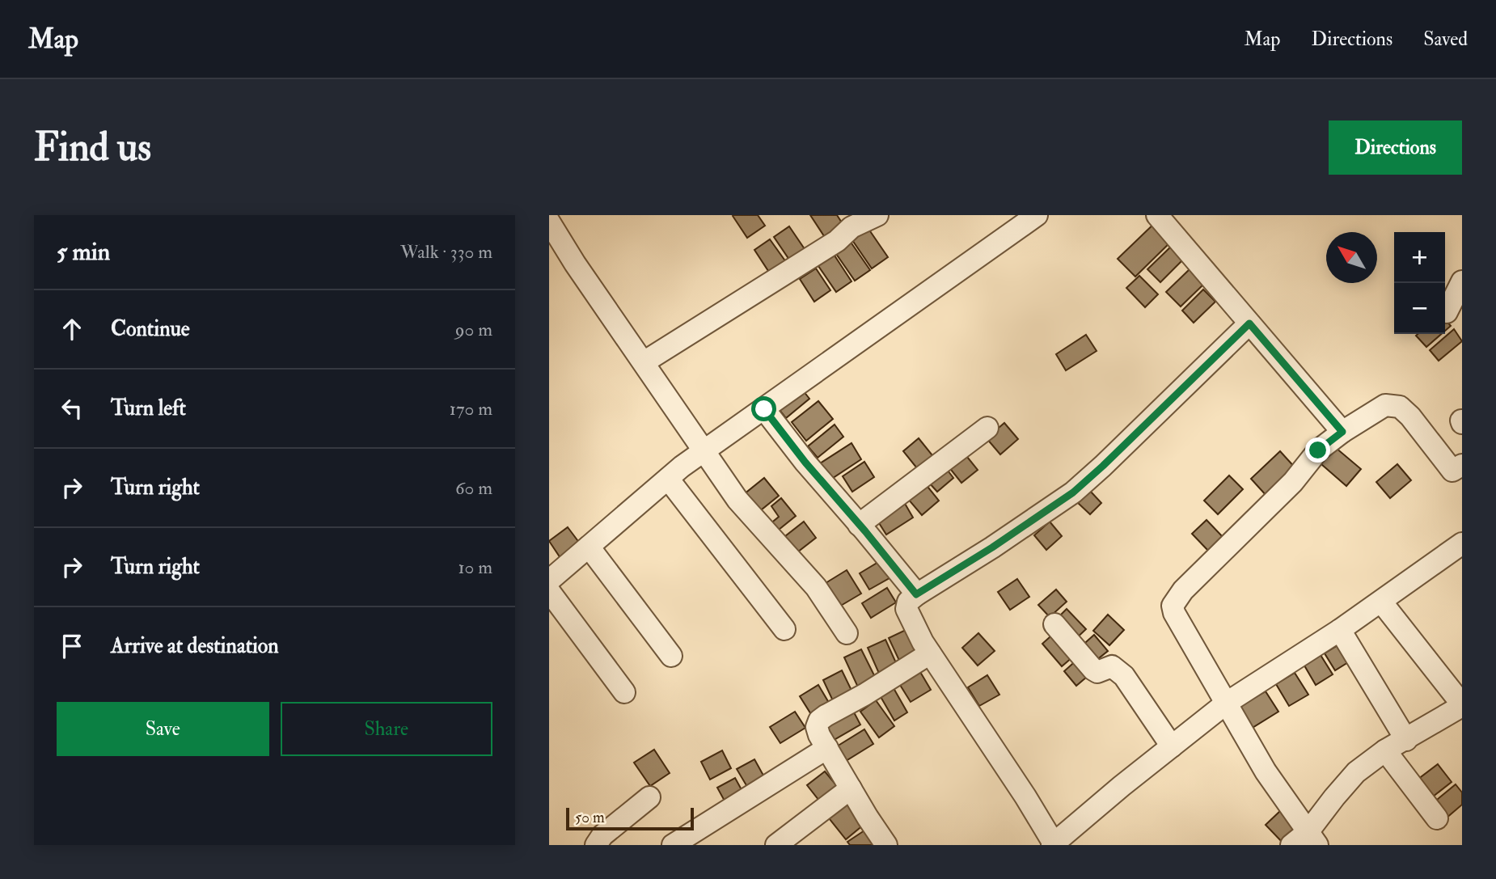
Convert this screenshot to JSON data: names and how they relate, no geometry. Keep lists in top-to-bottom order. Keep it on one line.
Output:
{"scale_bar":"50 m","north":"top left","page":{"header":"Map","nav":["Map","Directions","Saved"],"buttons":["Directions",["Save","Share"]],"title":"Find us","heading":["5 min","Walk · 330 m"],"map_buttons":["+","−"],"list":[["Continue","90 m"],["Turn left","170 m"],["Turn right","60 m"],["Turn right","10 m"],"Arrive at destination"],"scale":"50 m"}}
